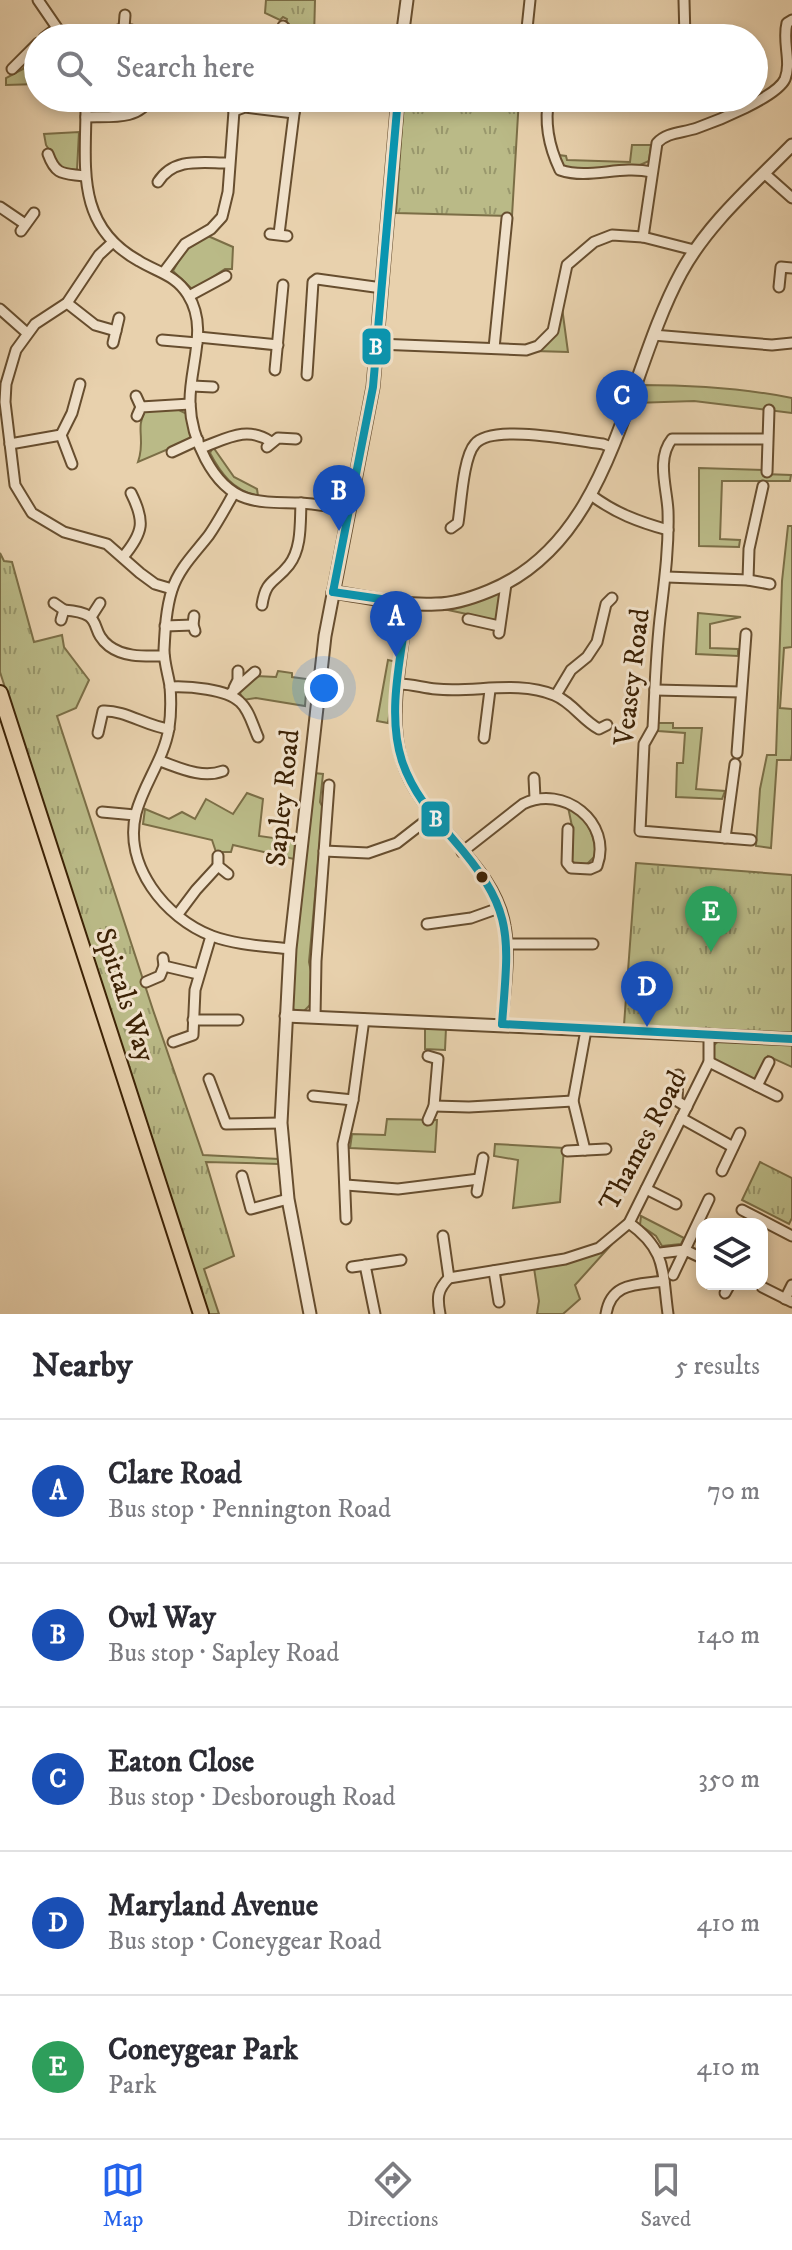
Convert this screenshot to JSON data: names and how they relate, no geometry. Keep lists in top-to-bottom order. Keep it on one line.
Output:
{"streets":{"highway":["Spittals Way"],"street":["Veasey Road","Sapley Road","Thames Road"]},"lines":["transit line B"],"page":{"search":"Search here","pins":["C","B","A","E","D"],"heading":["Nearby","5 results"],"list":[{"mark":"A","name":"Clare Road","note":"Bus stop · Pennington Road","value":"70 m"},{"mark":"B","name":"Owl Way","note":"Bus stop · Sapley Road","value":"140 m"},{"mark":"C","name":"Eaton Close","note":"Bus stop · Desborough Road","value":"350 m"},{"mark":"D","name":"Maryland Avenue","note":"Bus stop · Coneygear Road","value":"410 m"},{"mark":"E","name":"Coneygear Park","note":"Park","value":"410 m"}],"nav":["Map","Directions","Saved"]}}
